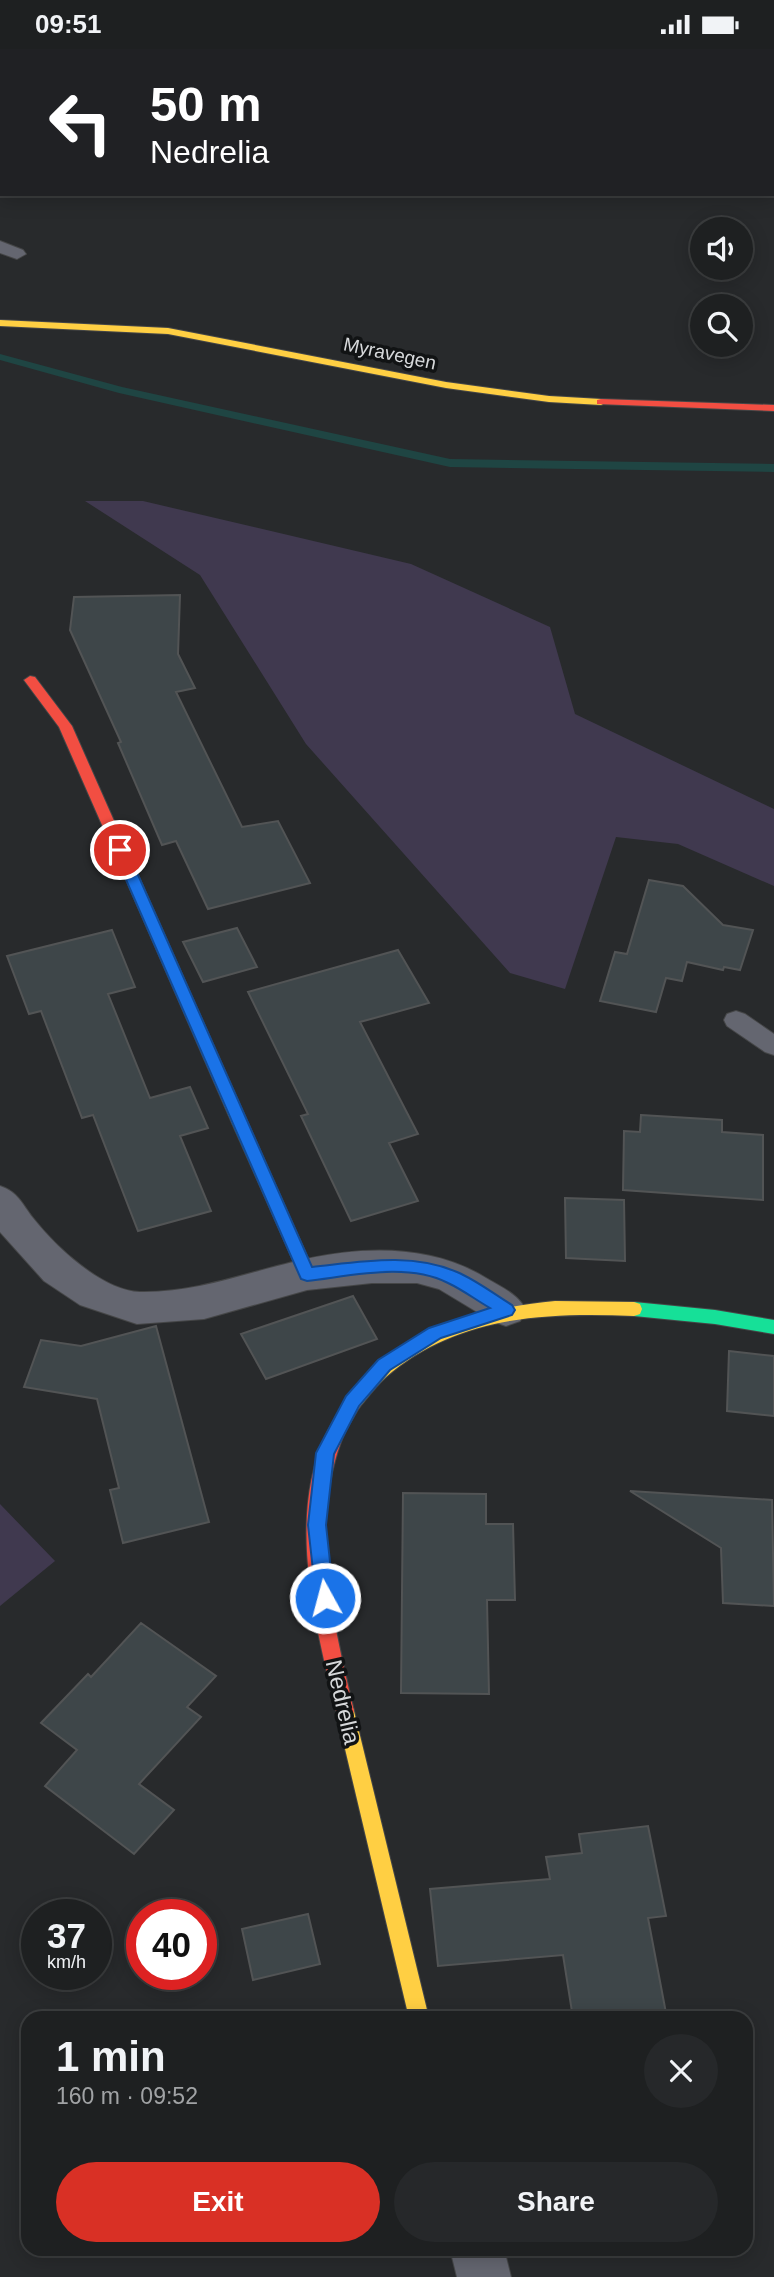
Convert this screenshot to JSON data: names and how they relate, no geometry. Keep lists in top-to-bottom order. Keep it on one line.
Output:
{"streets":{"street":["Myravegen","Nedrelia"]},"page":{"status":"09:51","turn":["50 m","Nedrelia"],"speed":"37 km/h","limit":"40","heading":["1 min","160 m · 09:52"],"buttons":["Exit","Share"]}}
